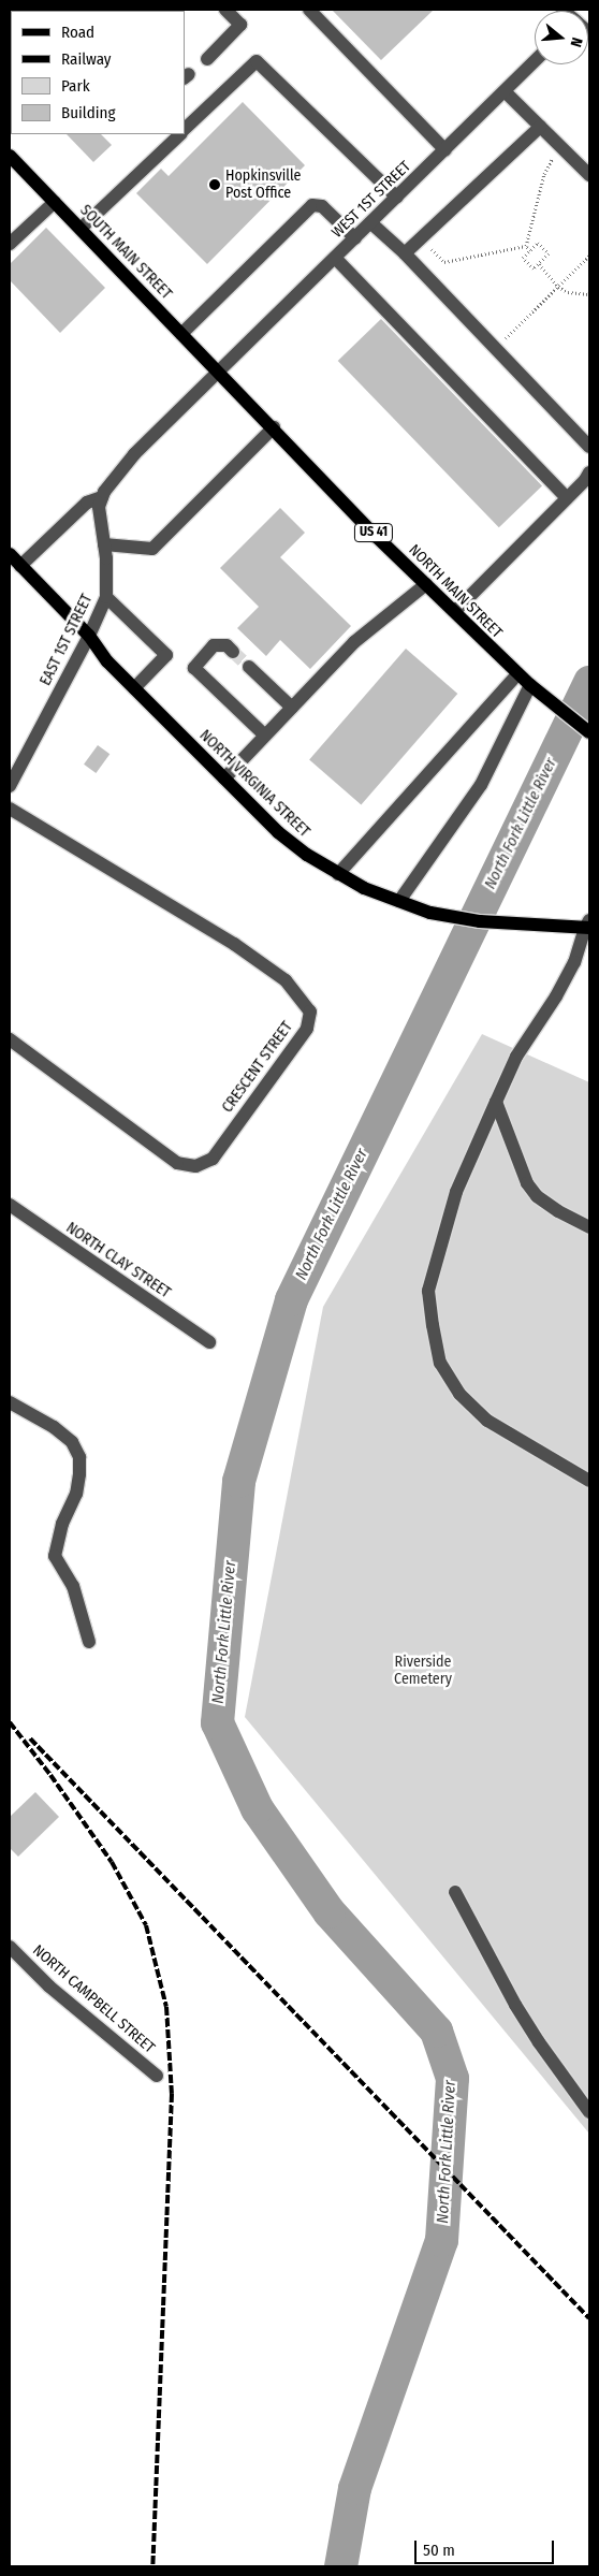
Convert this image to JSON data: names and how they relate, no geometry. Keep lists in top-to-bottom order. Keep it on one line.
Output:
{"streets":{"main road":["SOUTH MAIN STREET","US 41","NORTH MAIN STREET","NORTH VIRGINIA STREET"],"street":["WEST 1ST STREET","EAST 1ST STREET","CRESCENT STREET","NORTH CLAY STREET","NORTH CAMPBELL STREET"]},"crossings":[["WEST 1ST STREET","SOUTH MAIN STREET"],["WEST 1ST STREET","NORTH MAIN STREET"],["SOUTH MAIN STREET","NORTH MAIN STREET"],["EAST 1ST STREET","NORTH VIRGINIA STREET"]],"water":["North Fork Little River"],"parks":["Riverside Cemetery"],"places":["Hopkinsville Post Office"],"legend":["Road","Railway","Park","Building"],"scale_bar":"50 m","north":"right"}
